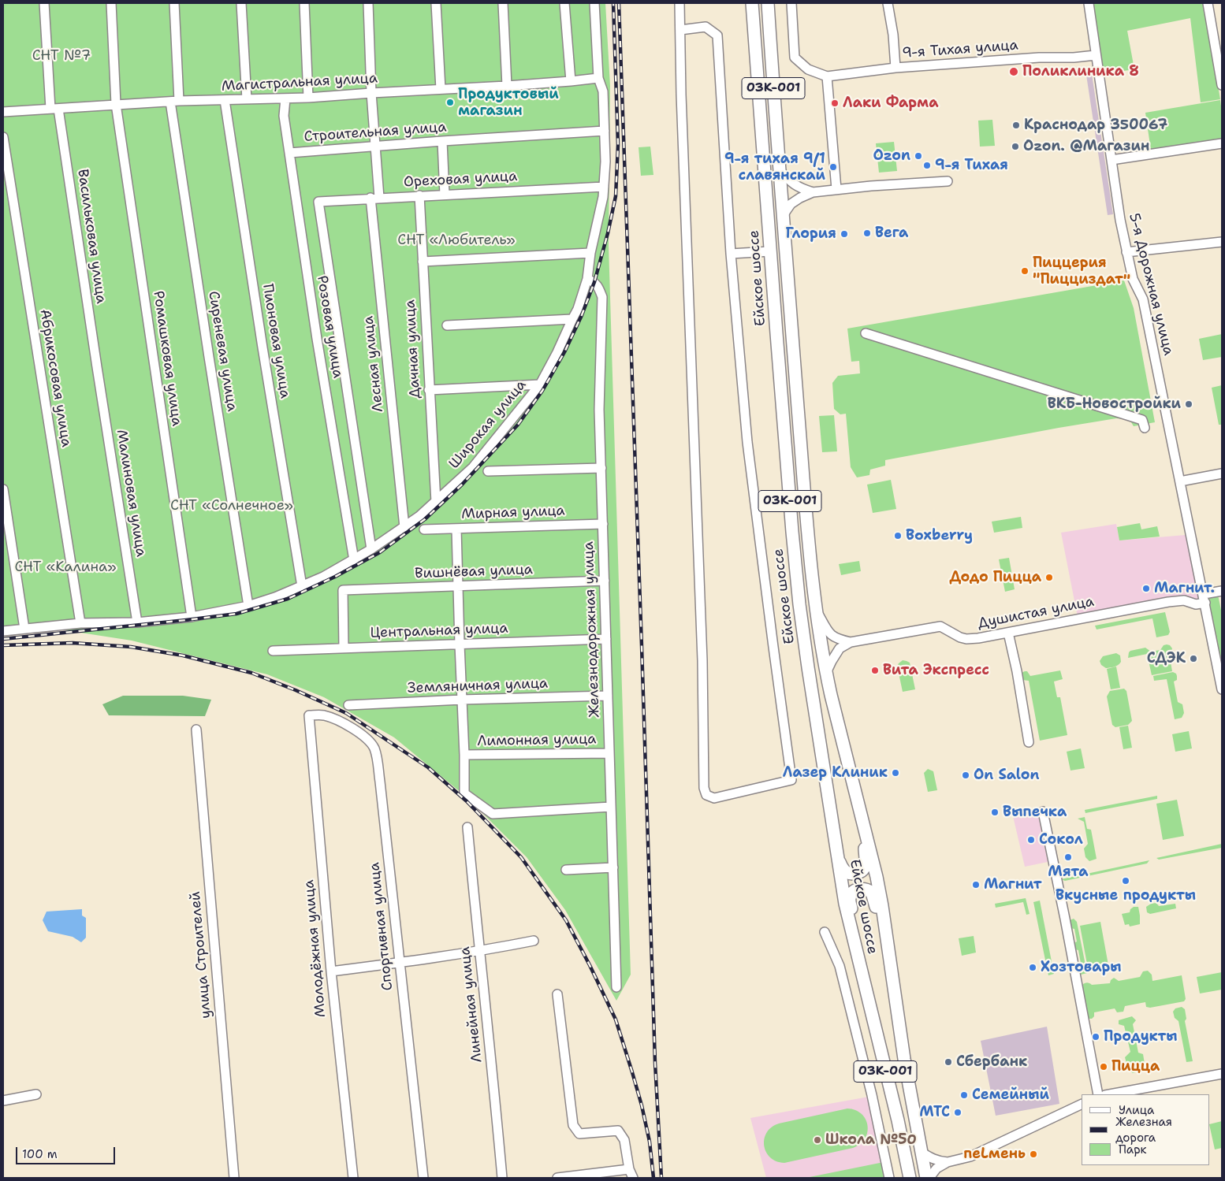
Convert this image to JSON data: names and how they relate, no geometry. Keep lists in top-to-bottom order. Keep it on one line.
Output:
{"streets":{"main road":["03К-001","Ейское шоссе"],"street":["9-я Тихая улица","Магистральная улица","Строительная улица","Ореховая улица","Васильковая улица","5-я Дорожная улица","Розовая улица","Пионовая улица","Дачная улица","Сиреневая улица","Ромашковая улица","Лесная улица","Абрикосовая улица","Широкая улица","Малиновая улица","Мирная улица","Вишнёвая улица","Душистая улица","Железнодорожная улица","Центральная улица","Земляничная улица","Лимонная улица","Спортивная улица","Молодёжная улица","улица Строителей","Линейная улица"]},"crossings":[["9-я Тихая улица","5-я Дорожная улица"],["Магистральная улица","Васильковая улица"],["Магистральная улица","Розовая улица"],["Магистральная улица","Пионовая улица"],["Магистральная улица","Сиреневая улица"],["Магистральная улица","Ромашковая улица"],["Магистральная улица","Лесная улица"],["Магистральная улица","Широкая улица"],["03К-001","Ейское шоссе"],["Строительная улица","Розовая улица"],["Строительная улица","Лесная улица"],["Строительная улица","Широкая улица"],["Ореховая улица","Дачная улица"],["Ореховая улица","Лесная улица"],["Ореховая улица","Широкая улица"],["Васильковая улица","Малиновая улица"],["5-я Дорожная улица","Душистая улица"],["Розовая улица","Широкая улица"],["Пионовая улица","Широкая улица"],["Дачная улица","Широкая улица"],["Сиреневая улица","Широкая улица"],["Ромашковая улица","Широкая улица"],["Лесная улица","Широкая улица"],["Абрикосовая улица","Широкая улица"],["Широкая улица","Малиновая улица"],["Широкая улица","Железнодорожная улица"],["Мирная улица","Железнодорожная улица"],["Мирная улица","Лимонная улица"],["Вишнёвая улица","Железнодорожная улица"],["Вишнёвая улица","Центральная улица"],["Вишнёвая улица","Лимонная улица"],["Железнодорожная улица","Центральная улица"],["Железнодорожная улица","Земляничная улица"],["Железнодорожная улица","Лимонная улица"],["Центральная улица","Лимонная улица"],["Земляничная улица","Лимонная улица"],["Спортивная улица","Молодёжная улица"]],"parks":["СНТ №7","СНТ «Любитель»","СНТ «Солнечное»","СНТ «Калина»"],"places":["Поликлиника 8","Продуктовый магазин","Лаки Фарма","Краснодар 350067","Ozon. @Магазин","Ozon","9-я Тихая","9-я тихая 9/1 славянскай","Вега","Глория","Пиццерия \"Пицциздат\"","ВКБ-Новостройки","Boxberry","Додо Пицца","Магнит.","СДЭК","Вита Экспресс","Лазер Клиник","On Salon","Выпечка","Сокол","Мята","Вкусные продукты","Магнит","Хозтовары","Продукты","Сбербанк","Пицца","Семейный","МТС","Школа №50","пеLмень"],"legend":["Улица","Железная дорога","Парк"],"scale_bar":"100 m"}
